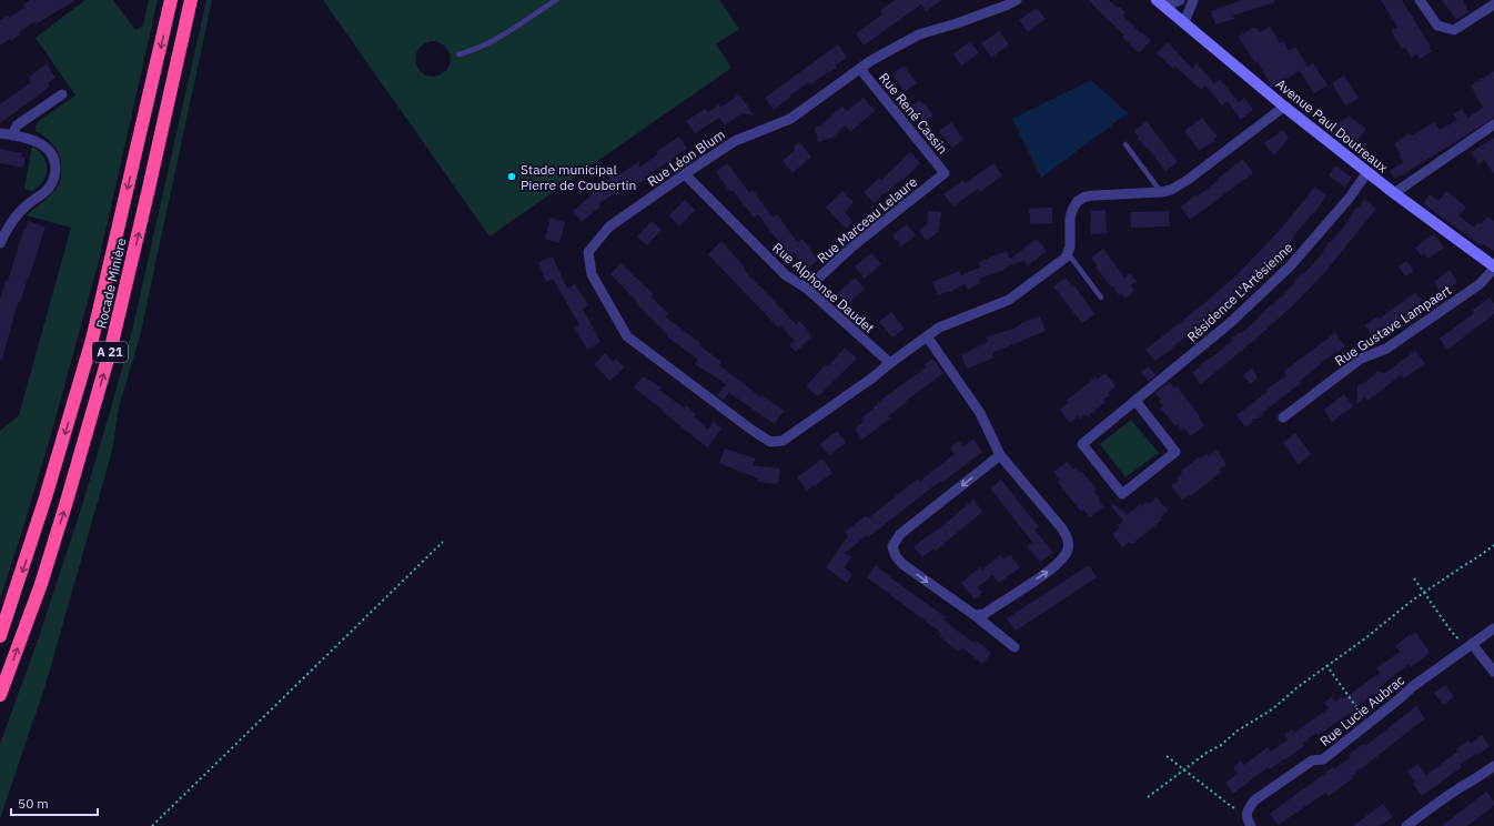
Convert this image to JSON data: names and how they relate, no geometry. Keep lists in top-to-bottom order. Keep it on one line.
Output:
{"streets":{"highway":["Rocade Minière","A 21"],"street":["Rue René Cassin","Avenue Paul Doutreaux","Rue Léon Blum","Rue Marceau Lelaure","Rue Alphonse Daudet","Résidence L'Artésienne","Rue Gustave Lampaert","Rue Lucie Aubrac"]},"crossings":[["Rue René Cassin","Rue Léon Blum"],["Rue René Cassin","Rue Marceau Lelaure"],["Avenue Paul Doutreaux","Résidence L'Artésienne"],["Avenue Paul Doutreaux","Rue Gustave Lampaert"],["Rue Léon Blum","Rue Alphonse Daudet"],["Rue Marceau Lelaure","Rue Alphonse Daudet"]],"places":["Stade municipal Pierre de Coubertin"],"scale_bar":"50 m"}
